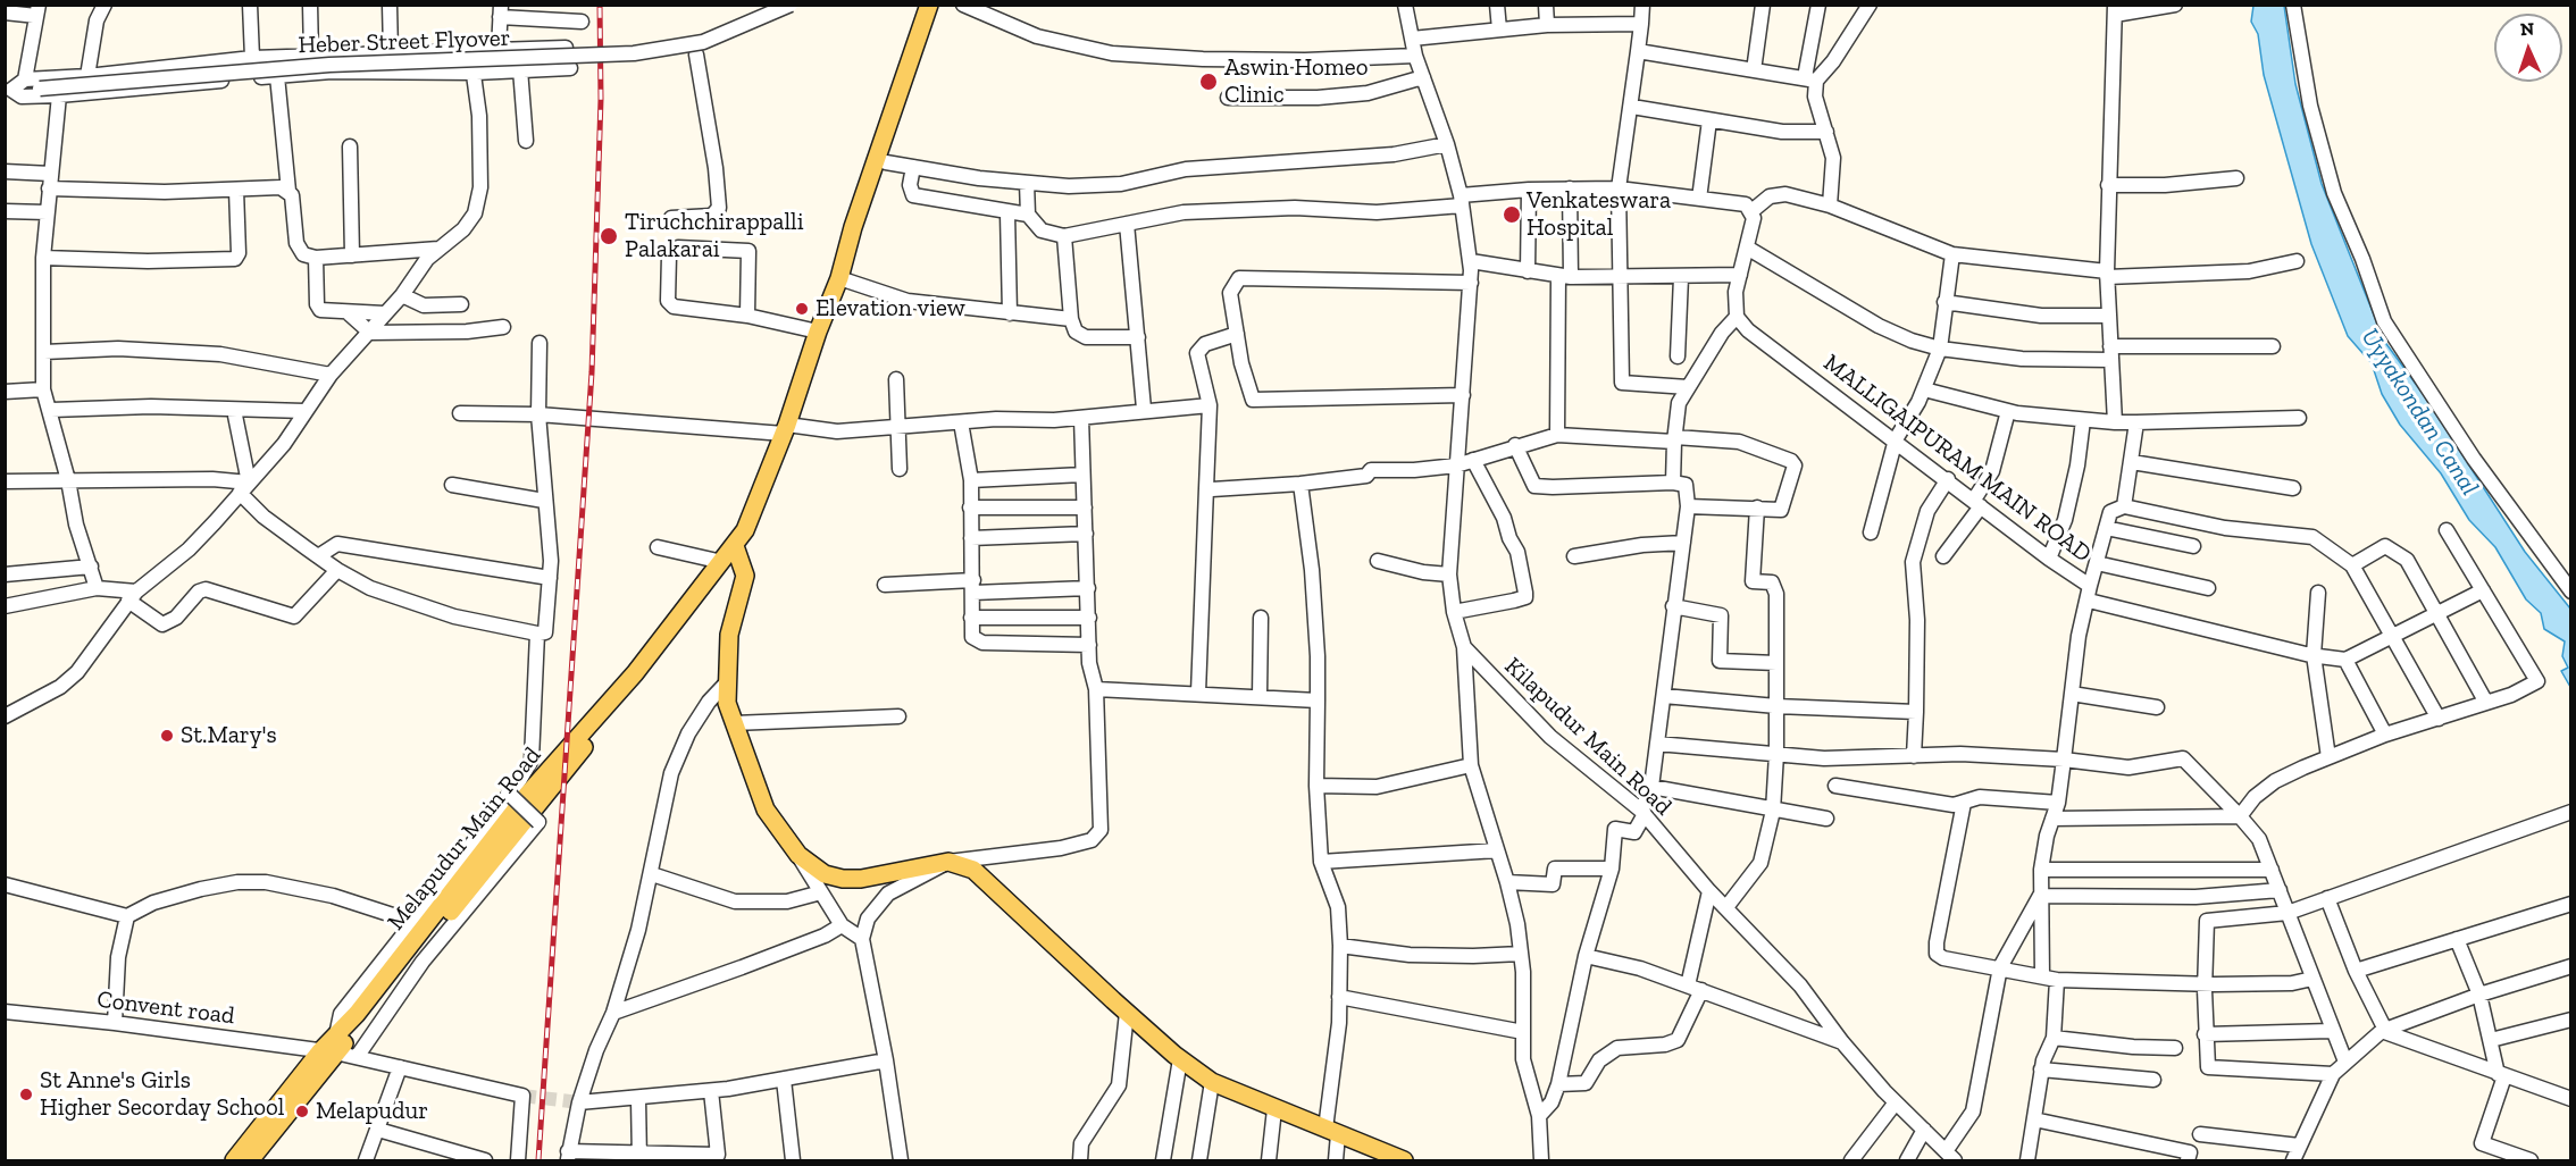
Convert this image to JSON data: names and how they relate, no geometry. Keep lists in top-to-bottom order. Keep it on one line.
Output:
{"streets":{"main road":["Melapudur Main Road"],"street":["Heber Street Flyover","MALLIGAIPURAM MAIN ROAD","Kilapudur Main Road","Convent road"]},"crossings":[["Melapudur Main Road","Convent road"]],"water":["Uyyakondan Canal"],"places":["Aswin Homeo Clinic","Venkateswara Hospital","Tiruchchirappalli Palakarai","Elevation view","St.Mary's","St Anne's Girls Higher Secorday School","Melapudur"],"north":"top"}
